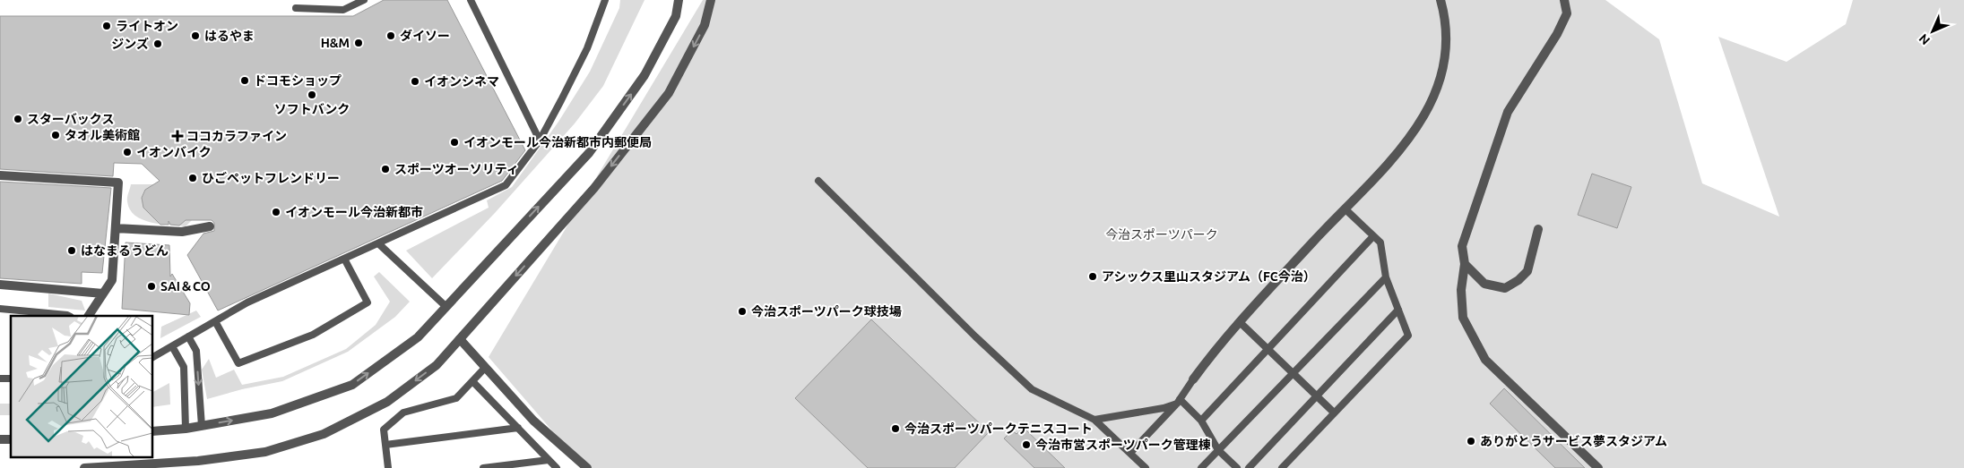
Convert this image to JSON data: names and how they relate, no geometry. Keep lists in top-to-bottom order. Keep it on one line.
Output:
{"parks":["今治スポーツパーク"],"places":{"other":["ライトオン","はるやま","ダイソー","H&M","ジンズ","ドコモショップ","イオンシネマ","ソフトバンク","スターバックス","タオル美術館","イオンモール今治新都市内郵便局","イオンバイク","スポーツオーソリティ","ひごペットフレンドリー","イオンモール今治新都市","はなまるうどん","アシックス里山スタジアム（FC今治）","SAI＆CO","今治スポーツパーク球技場","今治スポーツパークテニスコート","ありがとうサービス夢スタジアム","今治市営スポーツパーク管理棟"],"health":["ココカラファイン"]},"north":"bottom left"}
